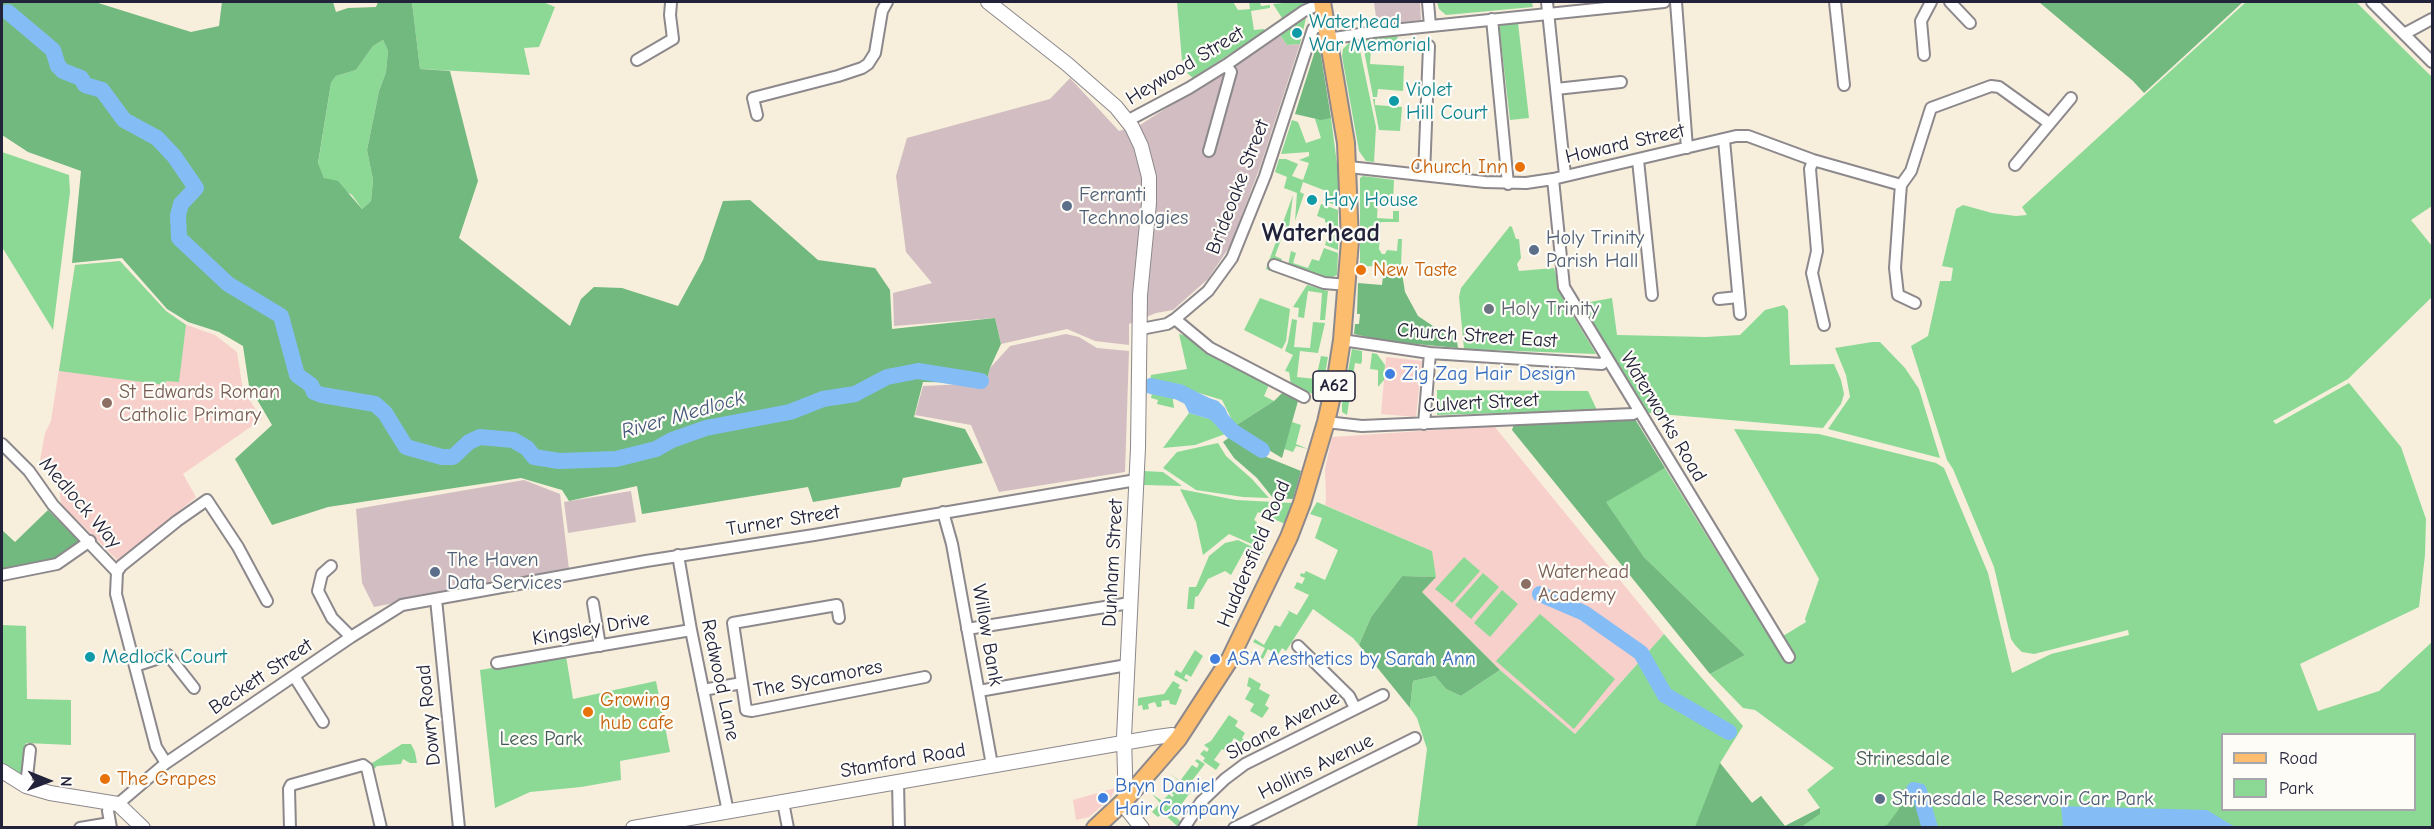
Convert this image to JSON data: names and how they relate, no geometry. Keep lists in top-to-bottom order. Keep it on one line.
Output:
{"streets":{"main road":["A62","Huddersfield Road"],"street":["Heywood Street","Howard Street","Brideoake Street","Church Street East","Culvert Street","Waterworks Road","Medlock Way","Turner Street","Dunham Street","Kingsley Drive","Willow Bank","Beckett Street","The Sycamores","Redwood Lane","Dowry Road","Sloane Avenue","Stamford Road","Hollins Avenue"]},"crossings":[["Heywood Street","Huddersfield Road"],["Heywood Street","Dunham Street"],["Howard Street","Waterworks Road"],["Howard Street","Huddersfield Road"],["Brideoake Street","Huddersfield Road"],["Brideoake Street","Dunham Street"],["Church Street East","Waterworks Road"],["Church Street East","Huddersfield Road"],["Culvert Street","Waterworks Road"],["Culvert Street","Huddersfield Road"],["Medlock Way","Beckett Street"],["Turner Street","Dunham Street"],["Turner Street","Willow Bank"],["Turner Street","Beckett Street"],["Turner Street","Redwood Lane"],["Turner Street","Dowry Road"],["Huddersfield Road","Dunham Street"],["Huddersfield Road","Stamford Road"],["Dunham Street","Stamford Road"],["Kingsley Drive","Redwood Lane"],["Willow Bank","Stamford Road"],["Beckett Street","Dowry Road"],["Redwood Lane","Stamford Road"]],"districts":["Waterhead"],"water":["River Medlock"],"parks":["Lees Park","Strinesdale"],"places":["Waterhead War Memorial","Violet Hill Court","Church Inn","Hay House","Ferranti Technologies","Holy Trinity Parish Hall","New Taste","Holy Trinity","Zig Zag Hair Design","St Edwards Roman Catholic Primary","The Haven Data Services","Waterhead Academy","Medlock Court","ASA Aesthetics by Sarah Ann","Growing hub cafe","The Grapes","Bryn Daniel Hair Company","Strinesdale Reservoir Car Park"],"legend":["Road","Park"],"north":"right"}
